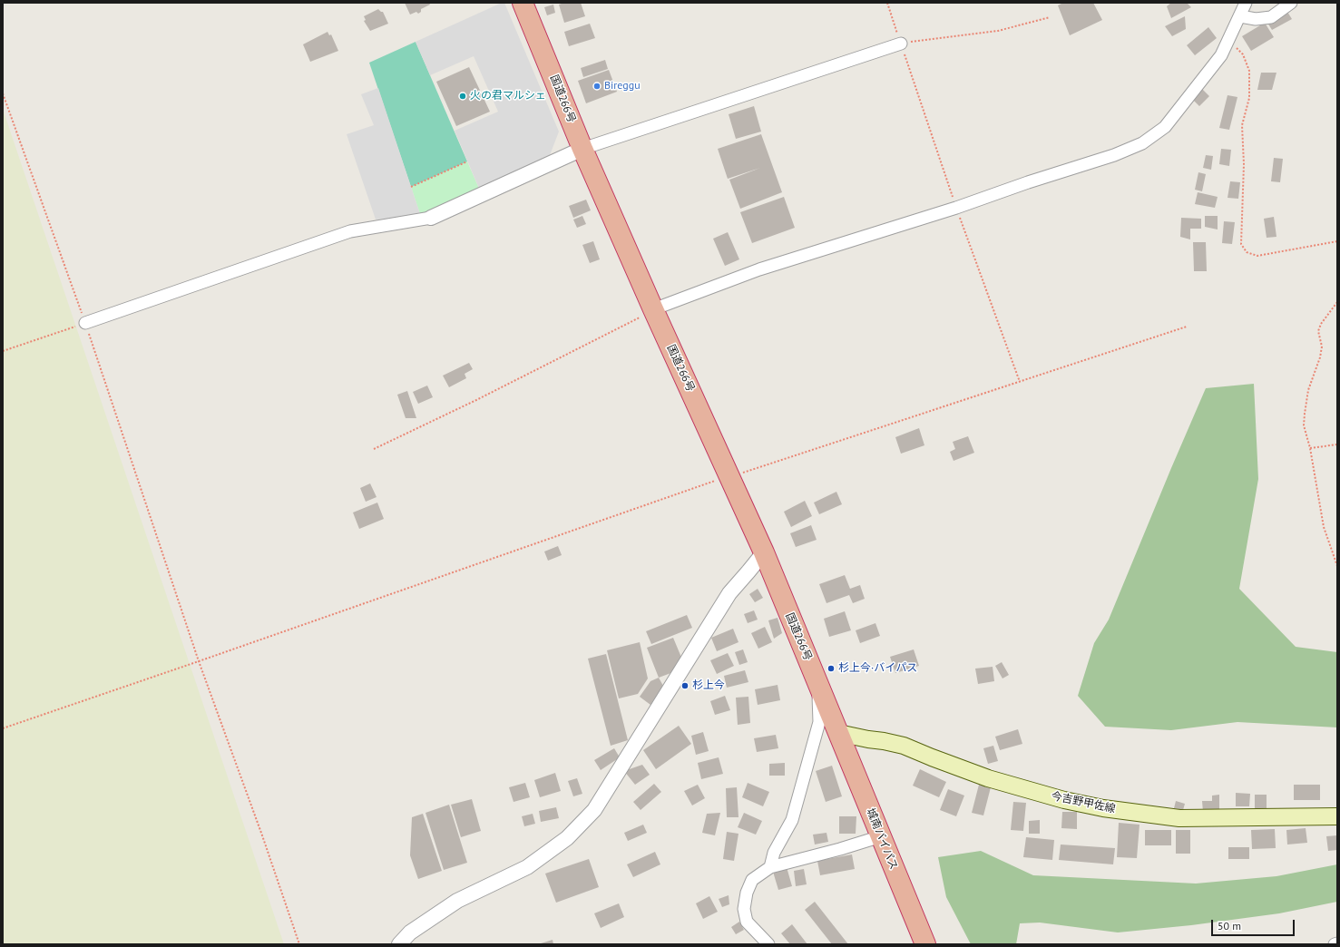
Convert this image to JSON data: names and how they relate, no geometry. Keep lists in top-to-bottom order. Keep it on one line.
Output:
{"streets":{"highway":["国道266号","城南バイパス"],"main road":["今吉野甲佐線"]},"crossings":[["国道266号","今吉野甲佐線"],["国道266号","城南バイパス"],["今吉野甲佐線","城南バイパス"]],"places":["Bireggu","火の君マルシェ","杉上今·バイパス","杉上今"],"scale_bar":"50 m"}
